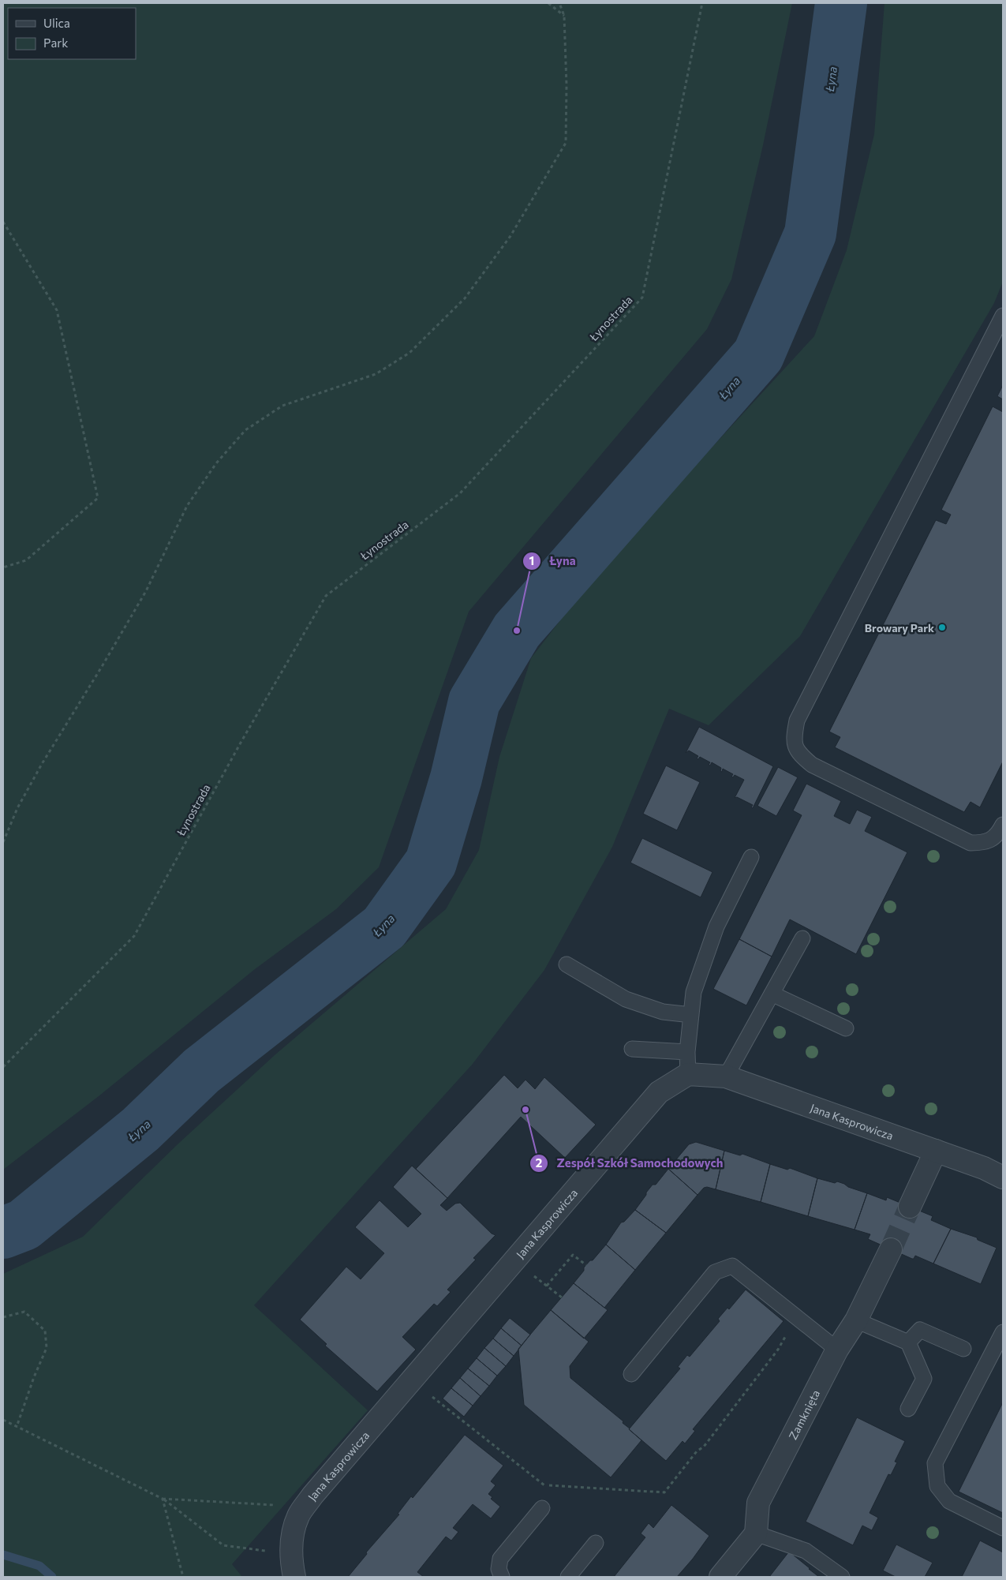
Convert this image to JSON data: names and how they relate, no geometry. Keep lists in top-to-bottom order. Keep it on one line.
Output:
{"streets":{"street":["Jana Kasprowicza","Zamknięta"],"path":["Łynostrada"]},"water":["Łyna"],"places":["Browary Park","Łyna","Zespół Szkół Samochodowych"],"legend":["Ulica","Park"]}
